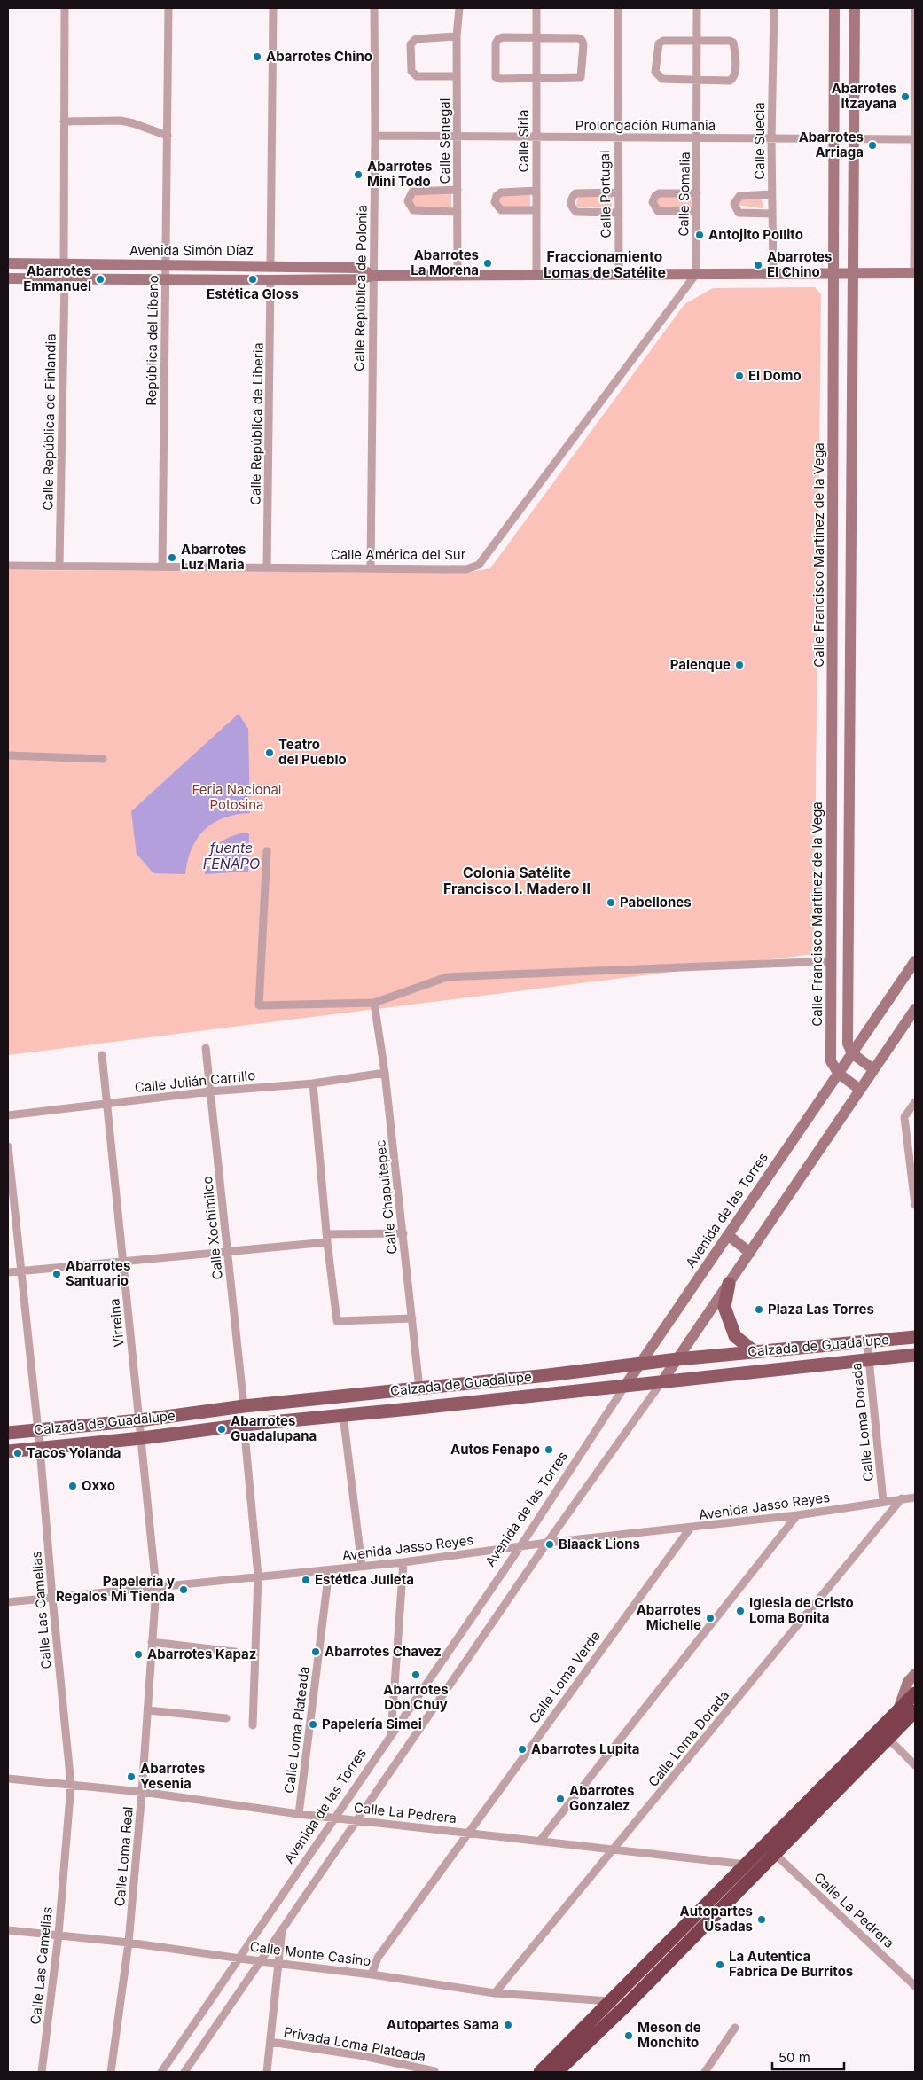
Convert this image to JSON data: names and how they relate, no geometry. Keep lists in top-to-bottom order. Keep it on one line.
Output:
{"streets":{"main road":["Avenida Simón Díaz","Calle Francisco Martínez de la Vega","Avenida de las Torres","Calzada de Guadalupe"],"street":["Prolongación Rumania","Calle Senegal","Calle Siria","Calle Suecia","Calle Portugal","Calle Somalia","Calle República de Polonia","República del Líbano","Calle República de Finlandia","Calle República de Liberia","Calle América del Sur","Calle Julián Carrillo","Calle Chapultepec","Calle Xochimilco","Virreina","Calle Loma Dorada","Avenida Jasso Reyes","Calle Las Camelias","Calle Loma Verde","Calle Loma Plateada","Calle La Pedrera","Calle Loma Real","Calle Monte Casino","Privada Loma Plateada"]},"crossings":[["Prolongación Rumania","Calle Senegal"],["Prolongación Rumania","Calle Siria"],["Prolongación Rumania","Calle Suecia"],["Prolongación Rumania","Calle Portugal"],["Prolongación Rumania","Calle Somalia"],["Prolongación Rumania","Calle República de Polonia"],["Prolongación Rumania","Calle Francisco Martínez de la Vega"],["Calle Senegal","Avenida Simón Díaz"],["Calle Siria","Avenida Simón Díaz"],["Calle Suecia","Avenida Simón Díaz"],["Calle Portugal","Avenida Simón Díaz"],["Calle Somalia","Avenida Simón Díaz"],["Calle Somalia","Calle América del Sur"],["Avenida Simón Díaz","Calle República de Polonia"],["Avenida Simón Díaz","República del Líbano"],["Avenida Simón Díaz","Calle República de Finlandia"],["Avenida Simón Díaz","Calle República de Liberia"],["Avenida Simón Díaz","Calle América del Sur"],["Avenida Simón Díaz","Calle Francisco Martínez de la Vega"],["Calle República de Polonia","Calle América del Sur"],["República del Líbano","Calle América del Sur"],["Calle República de Finlandia","Calle América del Sur"],["Calle República de Liberia","Calle América del Sur"],["Calle Francisco Martínez de la Vega","Avenida de las Torres"],["Calle Julián Carrillo","Calle Chapultepec"],["Calle Julián Carrillo","Calle Xochimilco"],["Calle Julián Carrillo","Virreina"],["Calle Chapultepec","Calzada de Guadalupe"],["Avenida de las Torres","Calzada de Guadalupe"],["Avenida de las Torres","Avenida Jasso Reyes"],["Avenida de las Torres","Calle La Pedrera"],["Avenida de las Torres","Calle Monte Casino"],["Calle Xochimilco","Calzada de Guadalupe"],["Virreina","Calzada de Guadalupe"],["Virreina","Avenida Jasso Reyes"],["Virreina","Calle Loma Real"],["Calzada de Guadalupe","Calle Loma Dorada"],["Calzada de Guadalupe","Calle Las Camelias"],["Calle Loma Dorada","Avenida Jasso Reyes"],["Calle Loma Dorada","Calle La Pedrera"],["Calle Loma Dorada","Calle Monte Casino"],["Avenida Jasso Reyes","Calle Las Camelias"],["Avenida Jasso Reyes","Calle Loma Verde"],["Avenida Jasso Reyes","Calle Loma Plateada"],["Avenida Jasso Reyes","Calle Loma Real"],["Calle Las Camelias","Calle La Pedrera"],["Calle Las Camelias","Calle Monte Casino"],["Calle Loma Verde","Calle La Pedrera"],["Calle Loma Verde","Calle Monte Casino"],["Calle Loma Plateada","Calle La Pedrera"],["Calle La Pedrera","Calle Loma Real"],["Calle Loma Real","Calle Monte Casino"]],"districts":["Fraccionamiento Lomas de Satélite","Colonia Satélite Francisco I. Madero II"],"water":["fuente FENAPO"],"parks":["Feria Nacional Potosina"],"places":["Abarrotes Chino","Abarrotes Itzayana","Abarrotes Arriaga","Abarrotes Mini Todo","Antojito Pollito","Abarrotes La Morena","Abarrotes El Chino","Abarrotes Emmanuel","Estética Gloss","El Domo","Abarrotes Luz Maria","Palenque","Teatro del Pueblo","Pabellones","Abarrotes Santuario","Plaza Las Torres","Abarrotes Guadalupana","Autos Fenapo","Tacos Yolanda","Oxxo","Blaack Lions","Estética Julieta","Papelería y Regalos Mi Tienda","Iglesia de Cristo Loma Bonita","Abarrotes Michelle","Abarrotes Chavez","Abarrotes Kapaz","Abarrotes Don Chuy","Papelería Simei","Abarrotes Lupita","Abarrotes Yesenia","Abarrotes Gonzalez","Autopartes Usadas","La Autentica Fabrica De Burritos","Autopartes Sama","Meson de Monchito"],"scale_bar":"50 m"}
